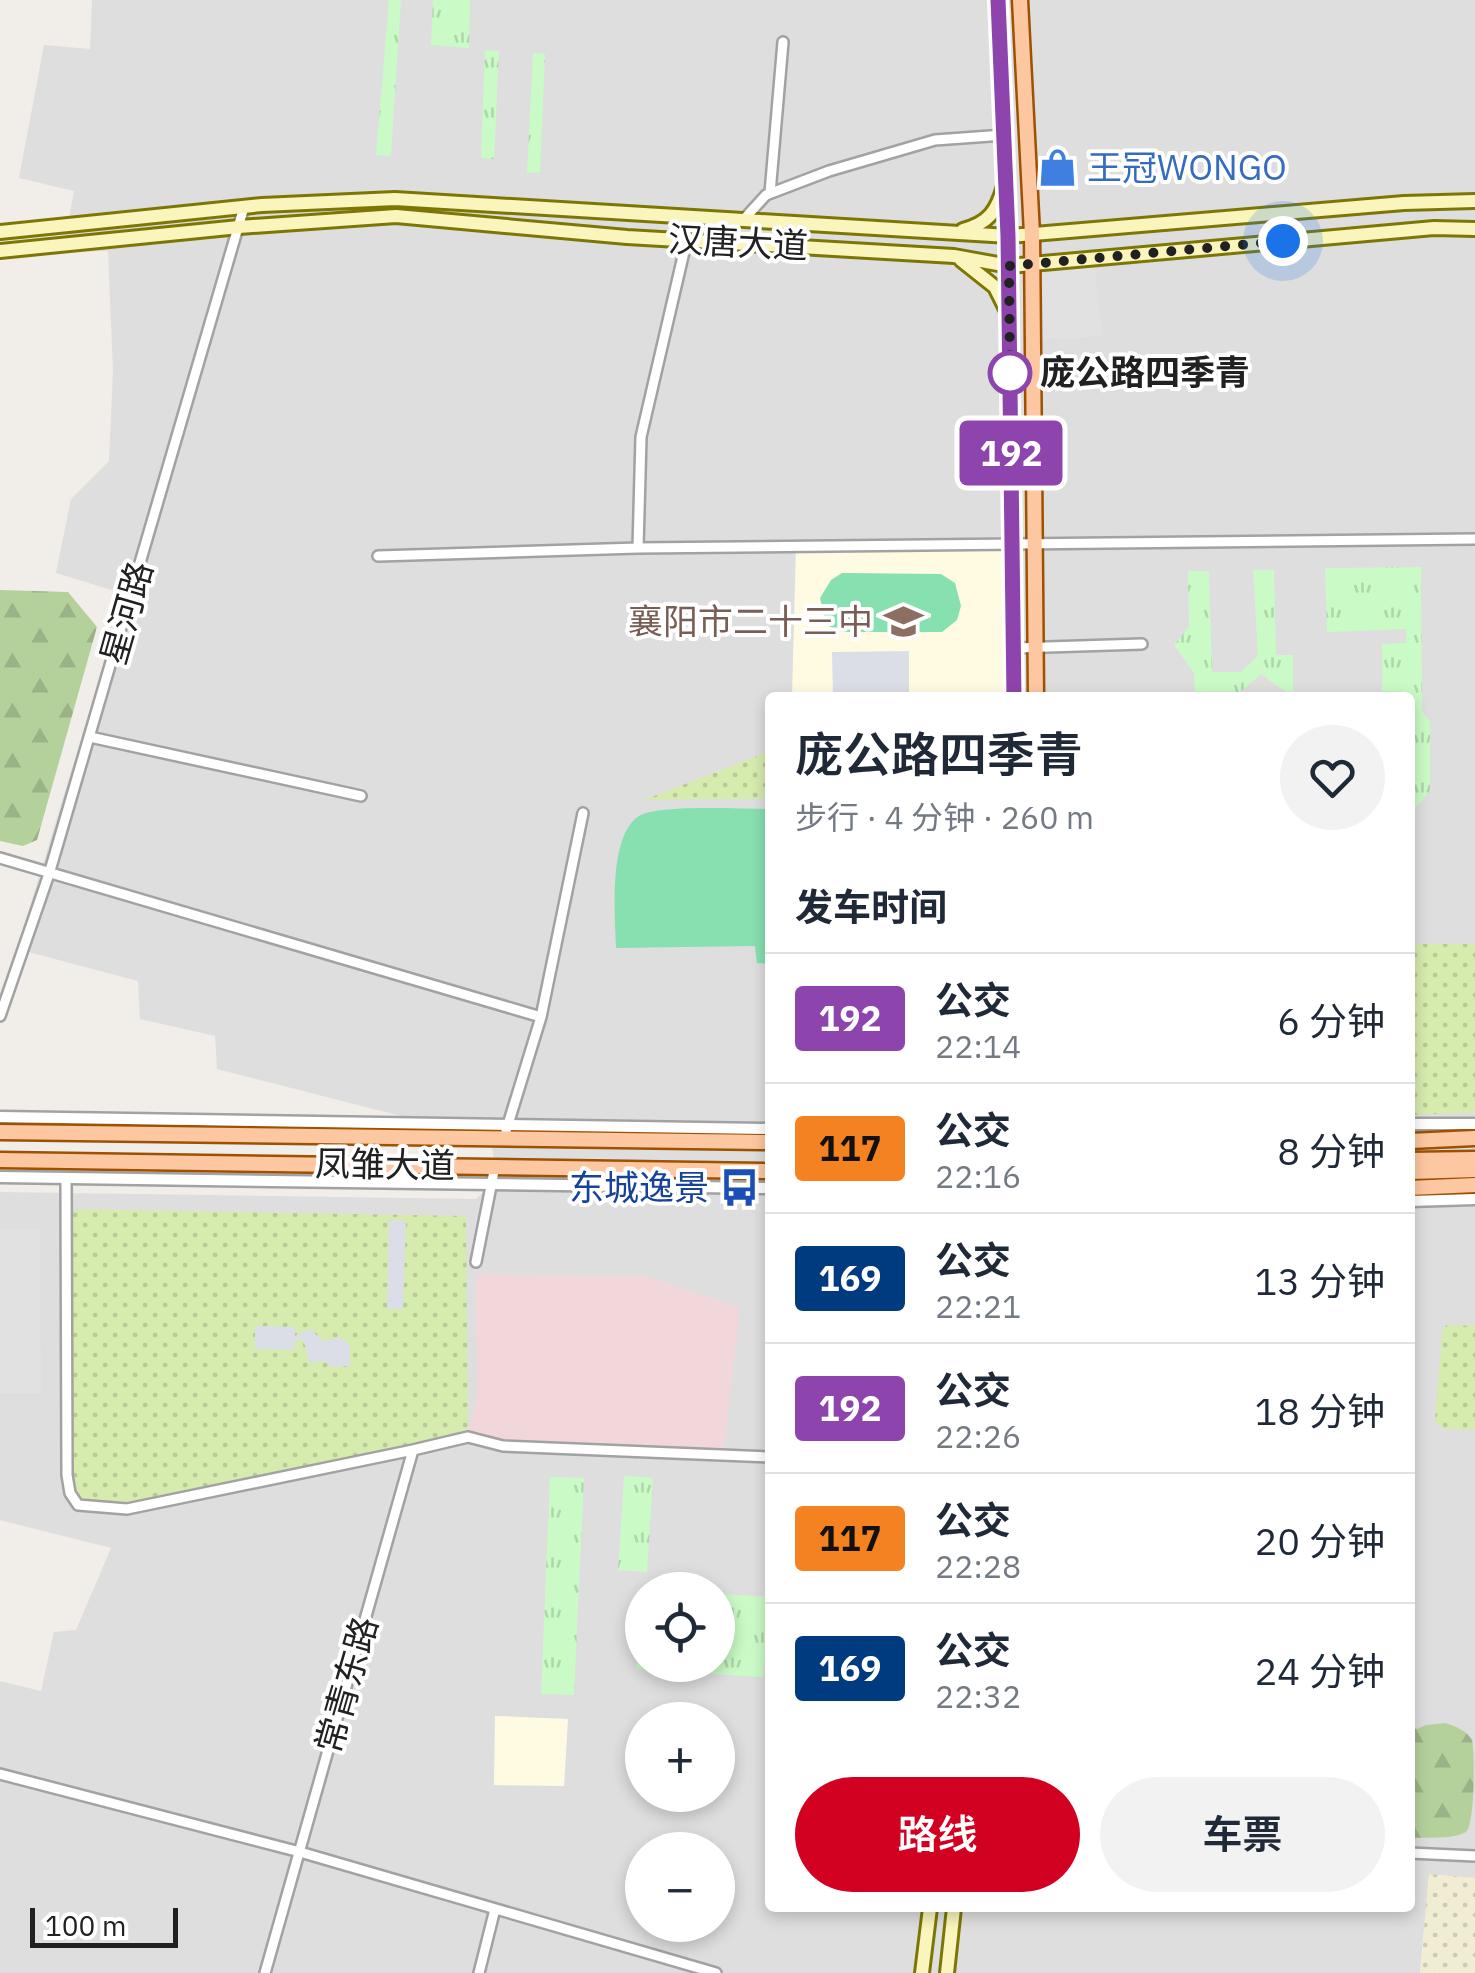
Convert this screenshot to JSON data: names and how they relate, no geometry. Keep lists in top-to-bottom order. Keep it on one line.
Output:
{"streets":{"main road":["汉唐大道","凤雏大道"],"street":["星河路","常青东路"]},"crossings":[["汉唐大道","星河路"]],"places":{"shop":["王冠WONGO"],"other":["庞公路四季青"],"school or university":["襄阳市二十三中"],"bus stop":["东城逸景"]},"lines":["bus line 192"],"scale_bar":"100 m","page":{"on_map":"192","heading":[["庞公路四季青","步行 · 4 分钟 · 260 m"],"发车时间"],"list":[{"mark":"192","name":"公交","note":"22:14","value":"6 分钟"},{"mark":"117","name":"公交","note":"22:16","value":"8 分钟"},{"mark":"169","name":"公交","note":"22:21","value":"13 分钟"},{"mark":"192","name":"公交","note":"22:26","value":"18 分钟"},{"mark":"117","name":"公交","note":"22:28","value":"20 分钟"},{"mark":"169","name":"公交","note":"22:32","value":"24 分钟"}],"map_buttons":["+","−"],"buttons":["路线","车票"],"scale":"100 m"}}
